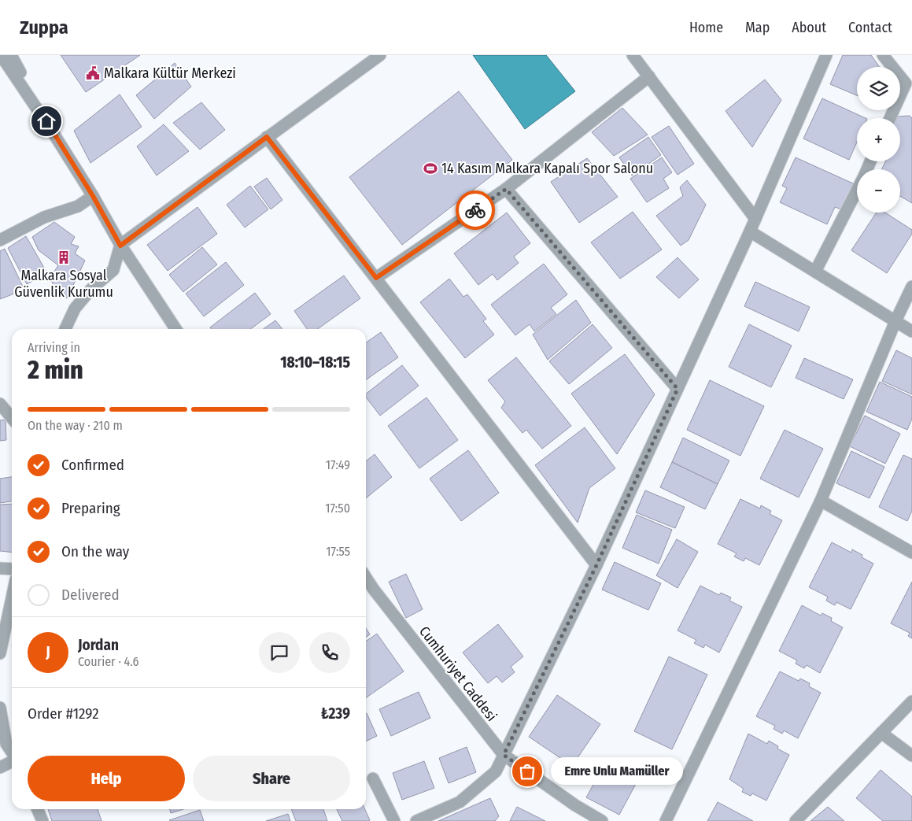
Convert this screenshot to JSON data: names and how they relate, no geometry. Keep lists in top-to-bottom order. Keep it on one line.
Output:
{"streets":{"street":["Cumhuriyet Caddesi"]},"places":{"public building":["Malkara Kültür Merkezi"],"sports":["14 Kasım Malkara Kapalı Spor Salonu"],"building":["Malkara Sosyal Güvenlik Kurumu"],"other":["Emre Unlu Mamüller"]},"page":{"header":"Zuppa","nav":["Home","Map","About","Contact"],"map_buttons":["+","−"],"heading":["2 min","Arriving in","18:10–18:15"],"panel":["Jordan","Courier · 4.6","Order #1292","₺239"],"bar":"On the way · 210 m","list":[["Confirmed","17:49"],["Preparing","17:50"],["On the way","17:55"],"Delivered"],"round":"J","buttons":["Help","Share"],"bubble":"Emre Unlu Mamüller"}}
